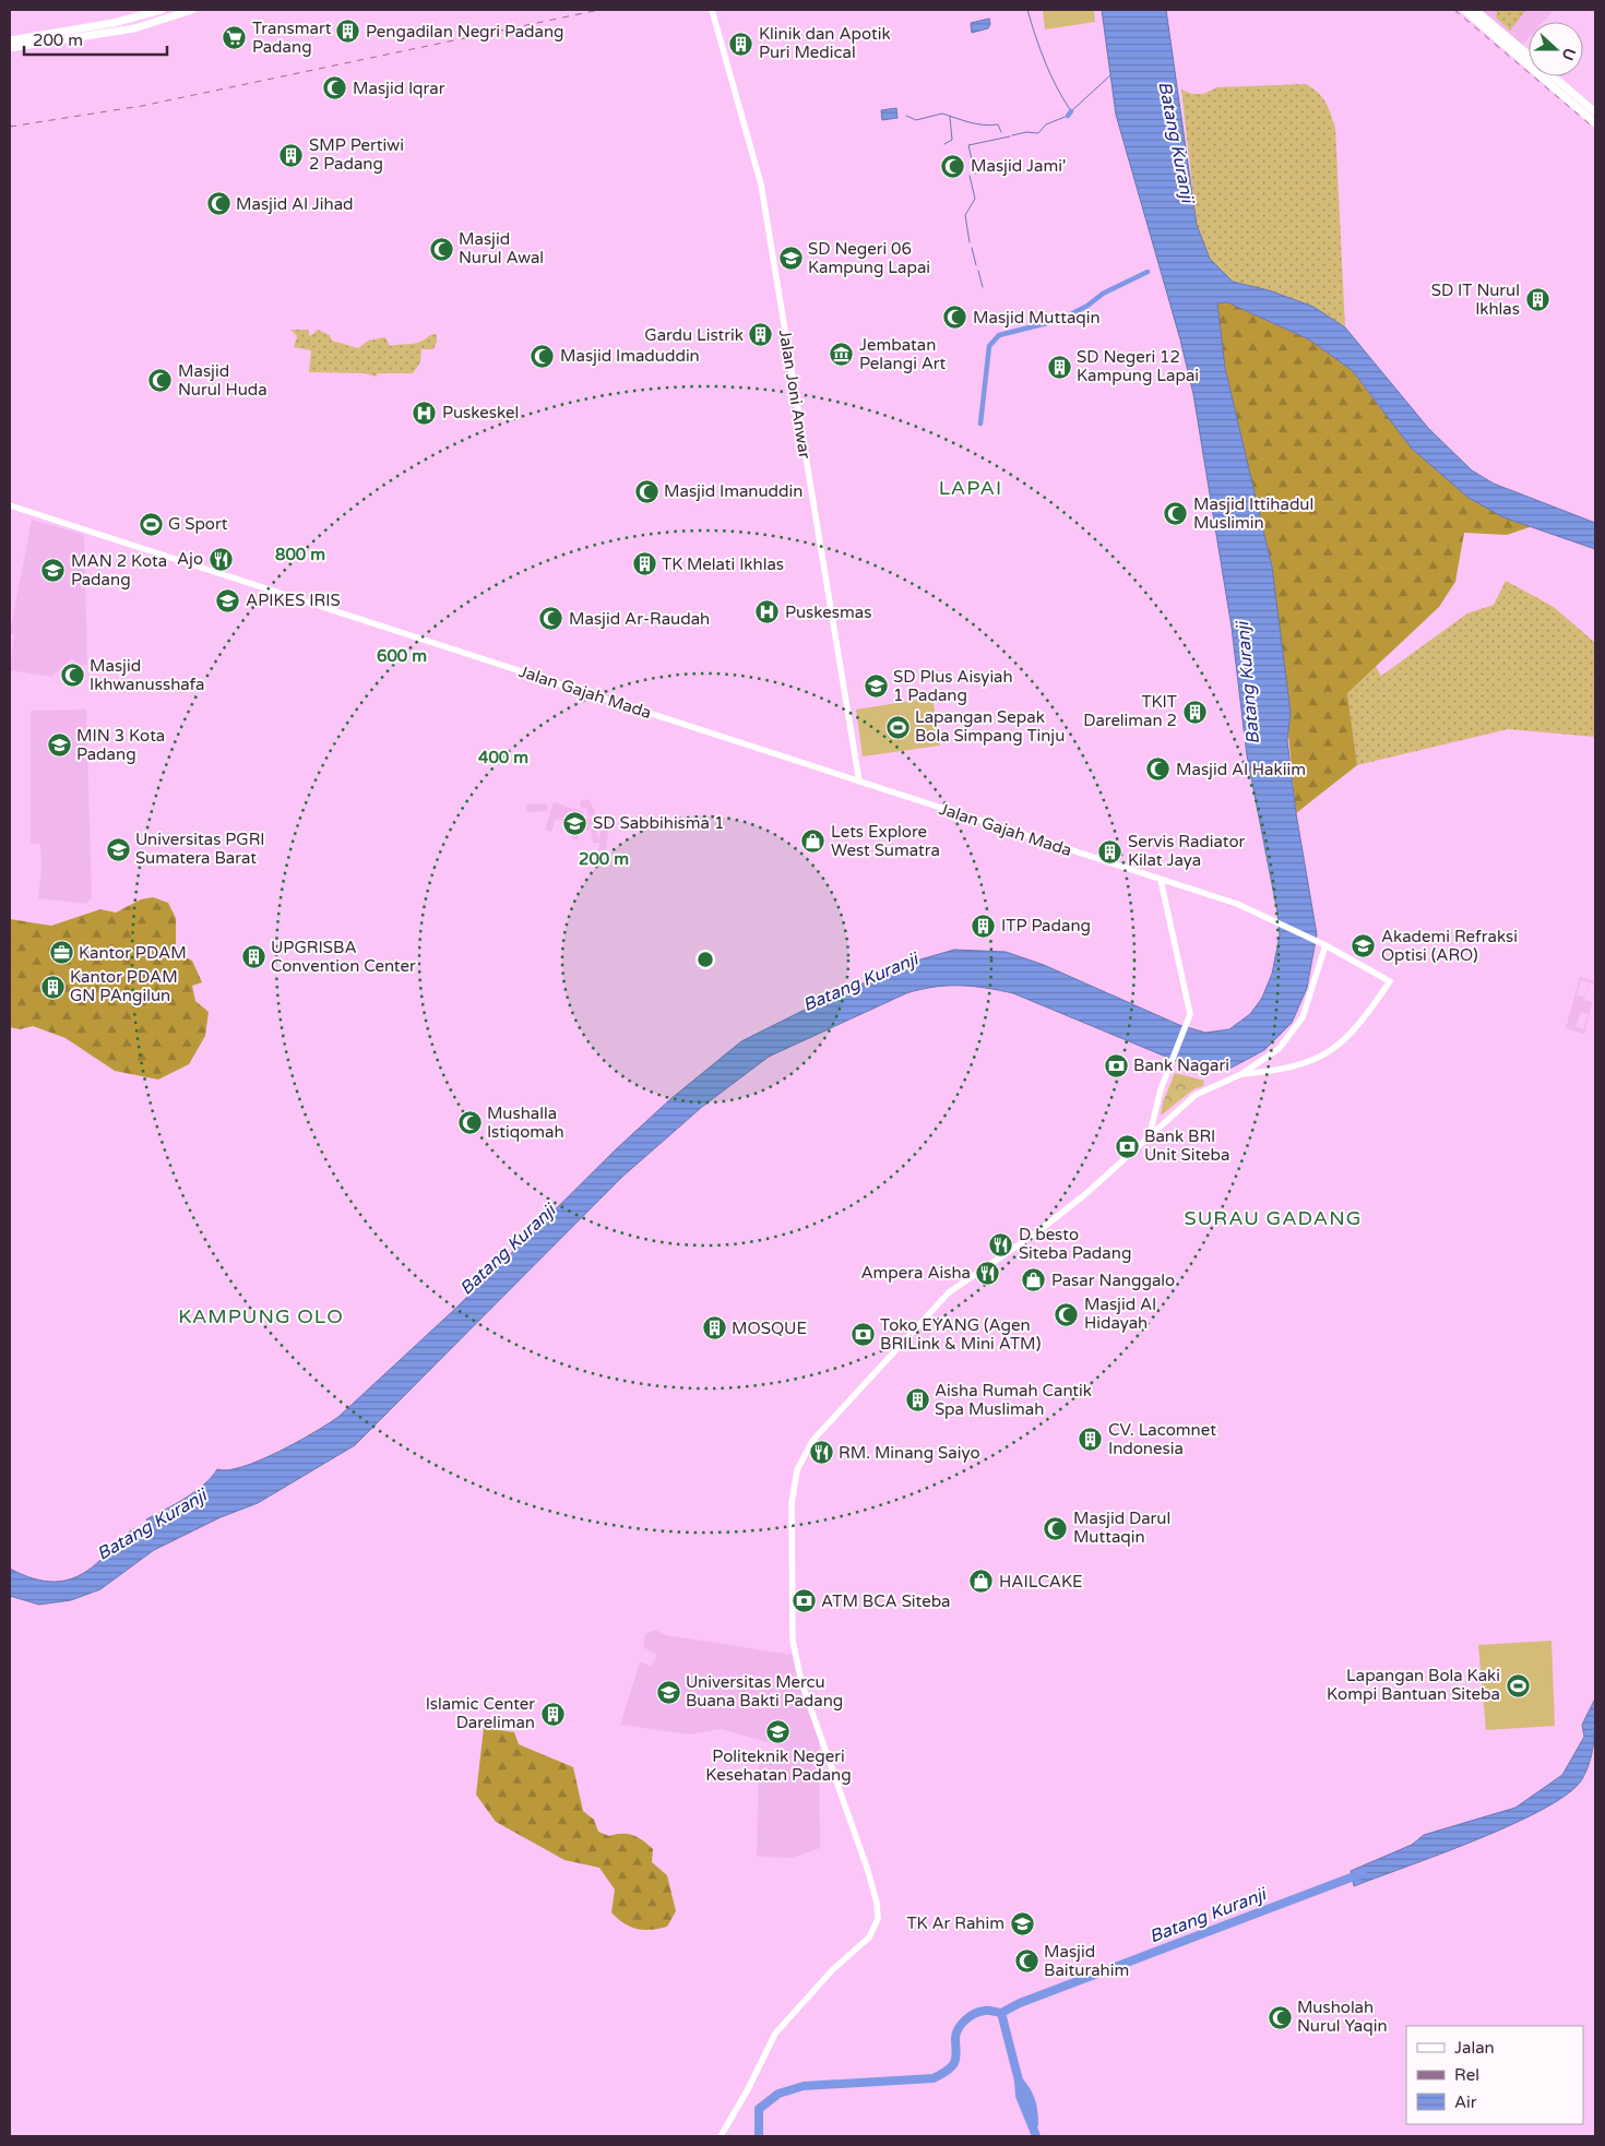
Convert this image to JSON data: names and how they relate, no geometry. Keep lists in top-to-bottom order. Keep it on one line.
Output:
{"streets":{"main road":["Jalan Joni Anwar","Jalan Gajah Mada"]},"crossings":[["Jalan Joni Anwar","Jalan Gajah Mada"]],"districts":["LAPAI","SURAU GADANG","KAMPUNG OLO"],"water":["Batang Kuranji"],"places":{"building":["Pengadilan Negri Padang","Klinik dan Apotik Puri Medical","SMP Pertiwi 2 Padang","SD IT Nurul Ikhlas","Gardu Listrik","SD Negeri 12 Kampung Lapai","TK Melati Ikhlas","TKIT Dareliman 2","Servis Radiator Kilat Jaya","ITP Padang","UPGRISBA Convention Center","Kantor PDAM GN PAngilun","MOSQUE","Aisha Rumah Cantik Spa Muslimah","CV. Lacomnet Indonesia","Islamic Center Dareliman"],"supermarket":["Transmart Padang"],"mosque":["Masjid Iqrar","Masjid Jami'","Masjid Al Jihad","Masjid Nurul Awal","Masjid Muttaqin","Masjid Imaduddin","Masjid Nurul Huda","Masjid Imanuddin","Masjid Ittihadul Muslimin","Masjid Ar-Raudah","Masjid Ikhwanusshafa","Masjid Al Hakiim","Mushalla Istiqomah","Masjid Al Hidayah","Masjid Darul Muttaqin","Masjid Baiturahim","Musholah Nurul Yaqin"],"school or university":["SD Negeri 06 Kampung Lapai","MAN 2 Kota Padang","APIKES IRIS","SD Plus Aisyiah 1 Padang","MIN 3 Kota Padang","SD Sabbihisma 1","Universitas PGRI Sumatera Barat","Akademi Refraksi Optisi (ARO)","Universitas Mercu Buana Bakti Padang","Politeknik Negeri Kesehatan Padang","TK Ar Rahim"],"museum":["Jembatan Pelangi Art"],"hospital":["Puskeskel","Puskesmas"],"sports":["G Sport","Lapangan Sepak Bola Simpang Tinju","Lapangan Bola Kaki Kompi Bantuan Siteba"],"restaurant":["Ajo","D besto Siteba Padang","Ampera Aisha","RM. Minang Saiyo"],"shop":["Lets Explore West Sumatra","Pasar Nanggalo","HAILCAKE"],"office":["Kantor PDAM"],"bank":["Bank Nagari","Bank BRI Unit Siteba","Toko EYANG (Agen BRILink & Mini ATM)","ATM BCA Siteba"]},"legend":["Jalan","Rel","Air"],"scale_bar":"200 m","north":"right","rings":["800 m","600 m","400 m","200 m"]}
